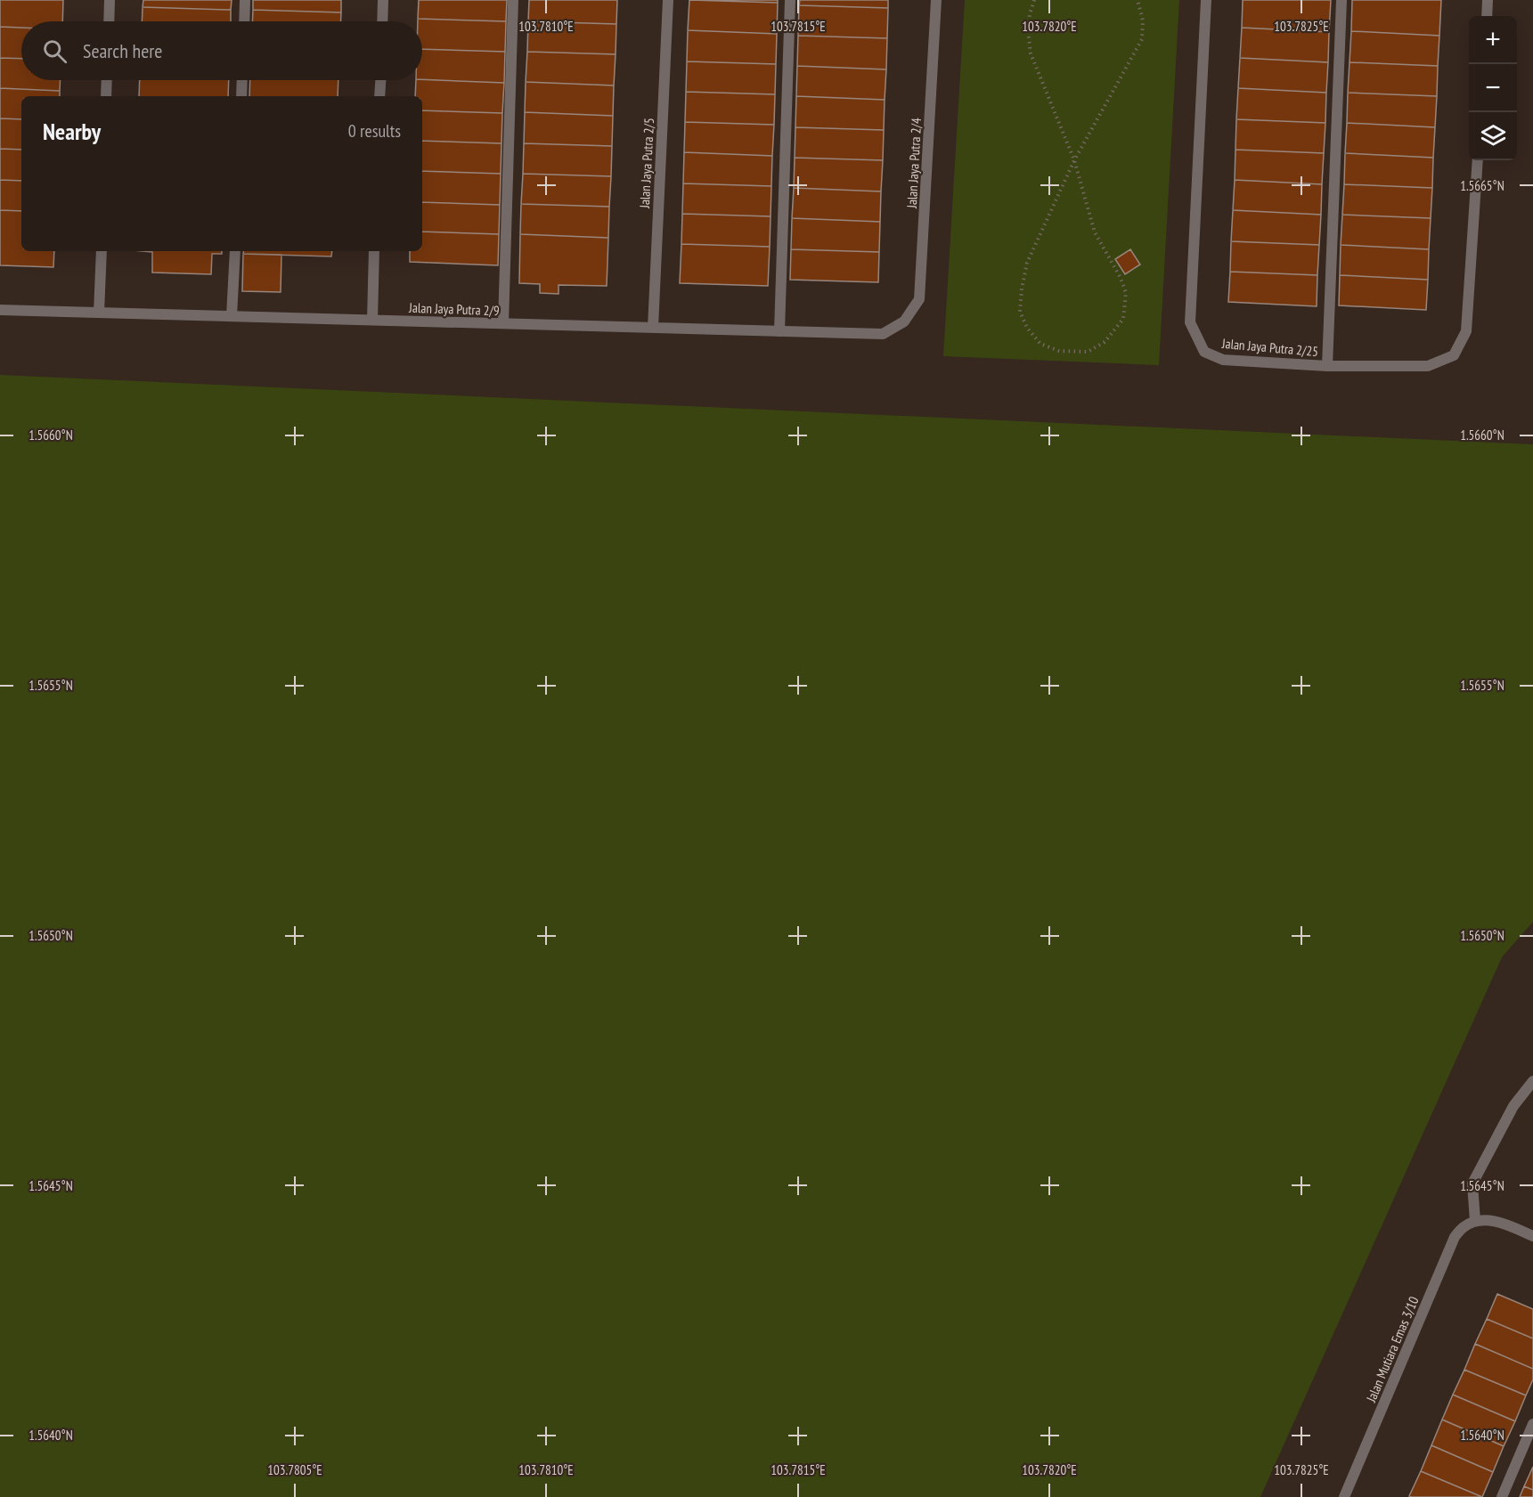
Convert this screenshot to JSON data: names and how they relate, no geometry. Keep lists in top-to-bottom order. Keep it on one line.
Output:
{"streets":{"street":["Jalan Jaya Putra 2/5","Jalan Jaya Putra 2/4","Jalan Jaya Putra 2/9","Jalan Jaya Putra 2/25","Jalan Mutiara Emas 3/10"]},"crossings":[["Jalan Jaya Putra 2/5","Jalan Jaya Putra 2/9"],["Jalan Jaya Putra 2/4","Jalan Jaya Putra 2/9"]],"page":{"map_buttons":["+","−"],"search":"Search here","heading":["Nearby","0 results"]},"coordinates":["103.7810°E","103.7815°E","103.7820°E","103.7825°E","1.5665°N","1.5660°N","1.5655°N","1.5650°N","1.5645°N","1.5640°N","103.7805°E"]}
